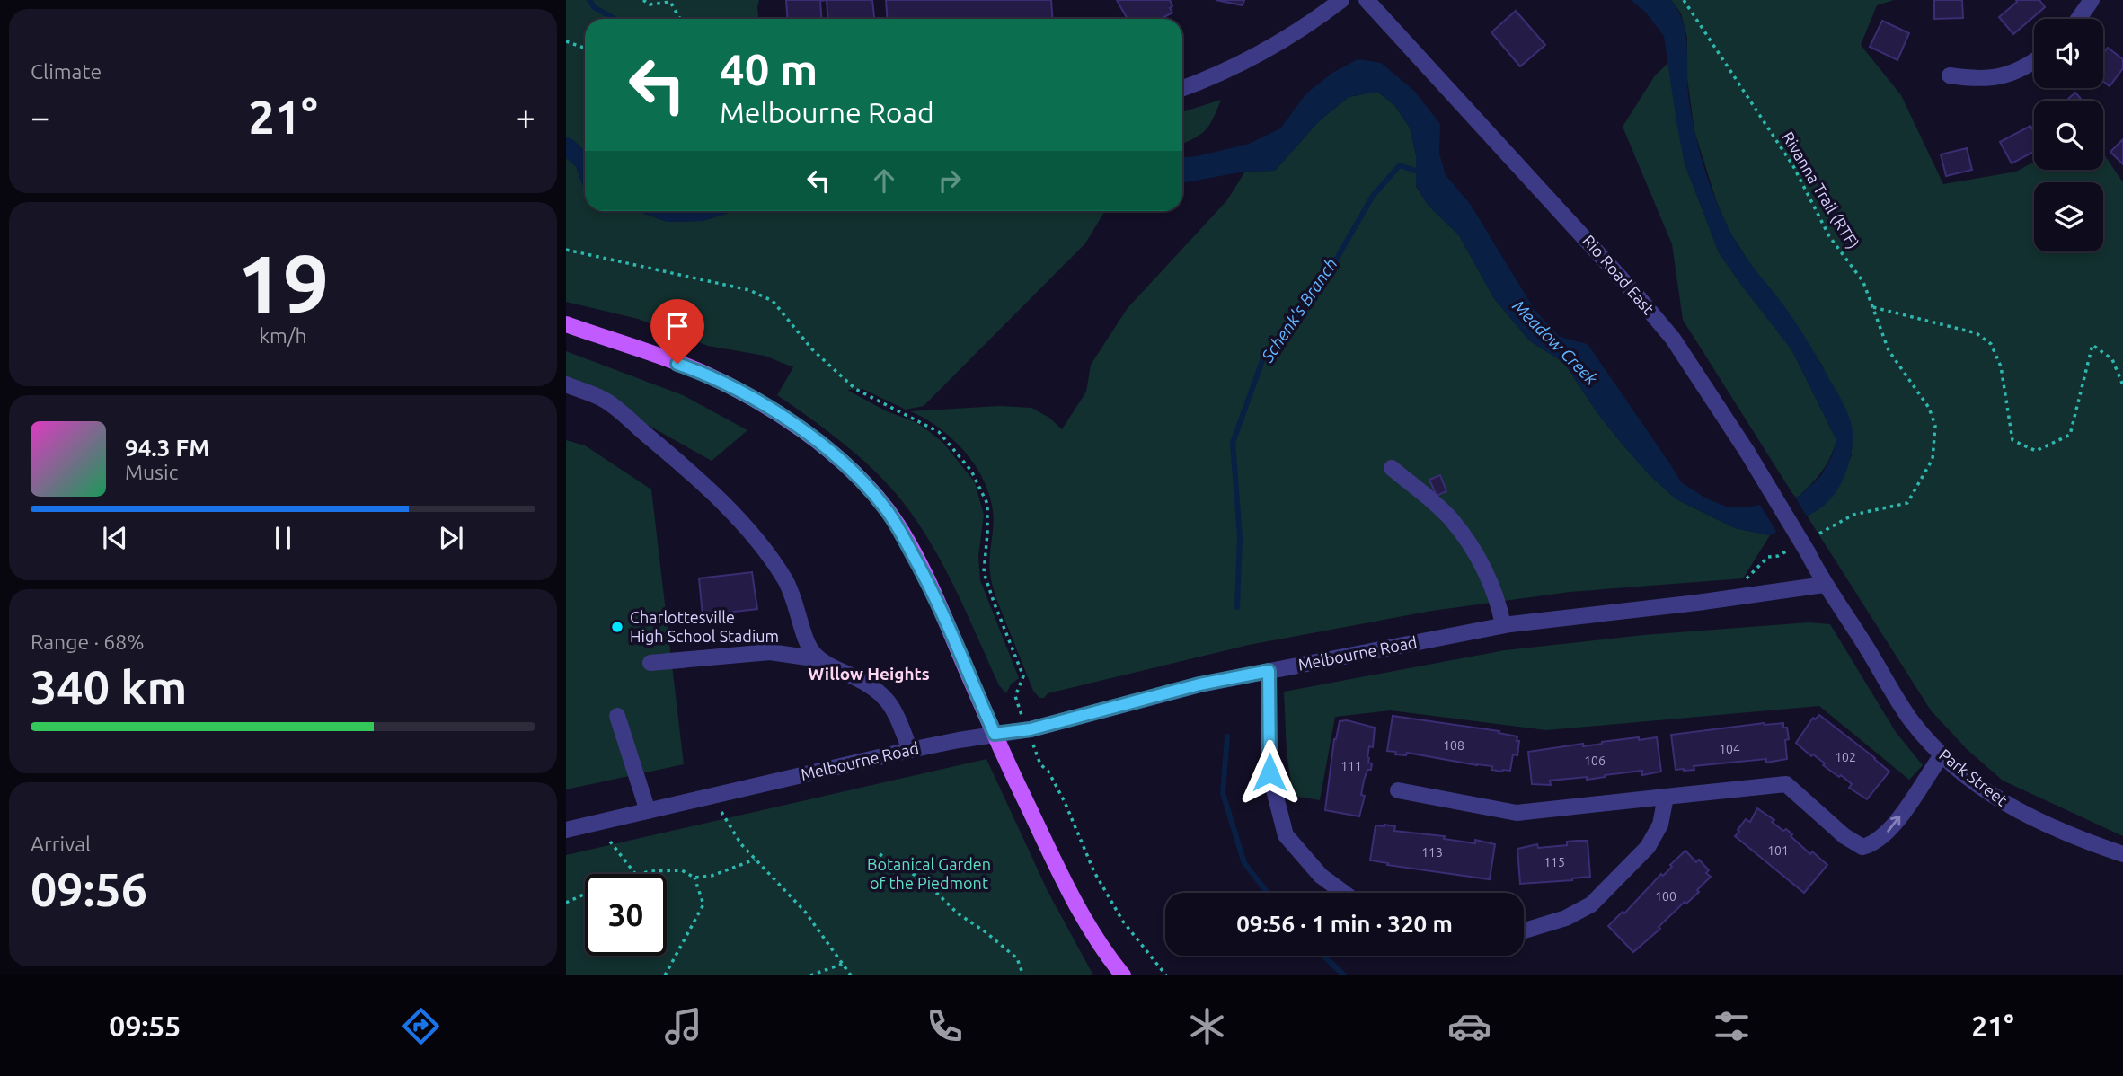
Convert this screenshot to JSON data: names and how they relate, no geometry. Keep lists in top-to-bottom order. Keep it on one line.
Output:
{"streets":{"street":["Rio Road East","Melbourne Road","Park Street"],"path":["Rivanna Trail (RTF)"]},"crossings":[["Rivanna Trail (RTF)","Rio Road East"],["Rio Road East","Melbourne Road"],["Rio Road East","Park Street"],["Melbourne Road","Park Street"]],"districts":["Willow Heights"],"water":["Schenk's Branch","Meadow Creek"],"parks":["Botanical Garden of the Piedmont"],"places":["Charlottesville High School Stadium"],"house_numbers":["108","104","102","106","111","101","113","115","100"],"page":{"tile":["Climate",["19","km/h"],["Range · 68%","340 km"],["Arrival","09:56"]],"turn":["40 m","Melbourne Road"],"heat":["−","21°","+"],"song":["94.3 FM","Music"],"limit":"30","trip":"09:56 · 1 min · 320 m","tabs":["09:55","21°"]}}
